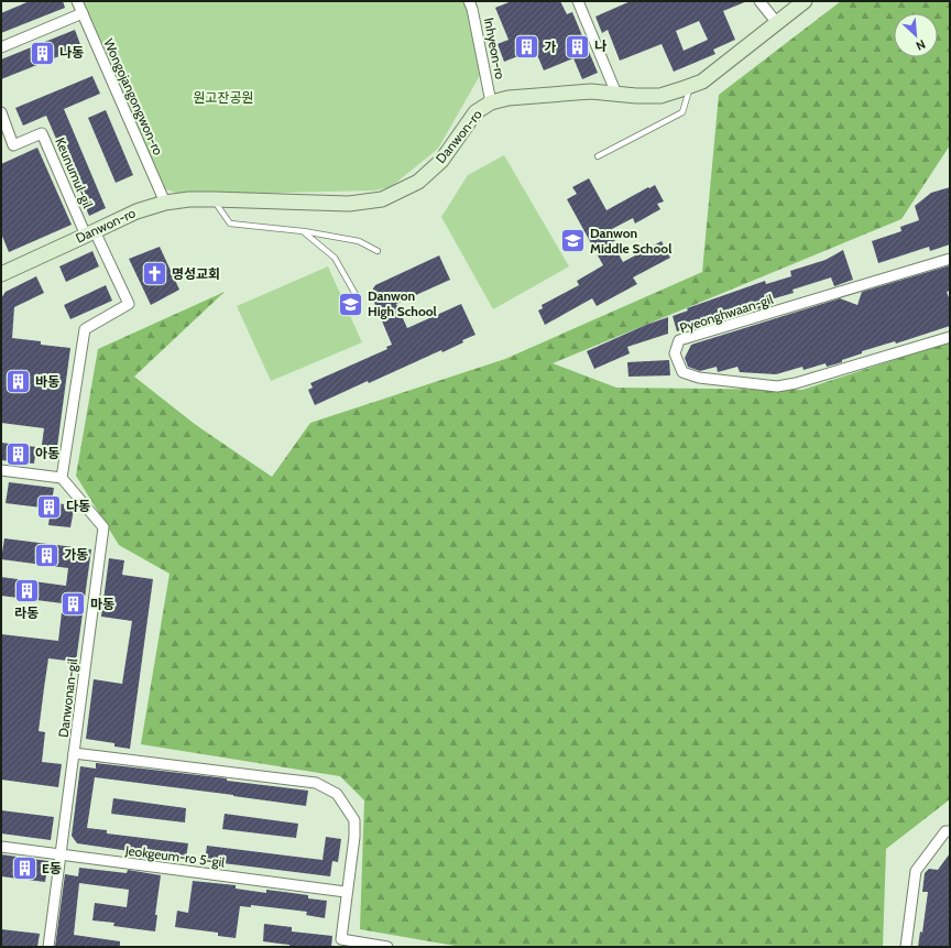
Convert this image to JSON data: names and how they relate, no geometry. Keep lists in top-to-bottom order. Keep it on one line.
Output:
{"streets":{"street":["Inhyeon-ro","Wongojangongwon-ro","Danwon-ro","Keunumul-gil","Pyeonghwaan-gil","Danwonan-gil","Jeokgeum-ro 5-gil"]},"crossings":[["Inhyeon-ro","Danwon-ro"],["Wongojangongwon-ro","Danwon-ro"],["Danwon-ro","Keunumul-gil"],["Danwonan-gil","Jeokgeum-ro 5-gil"]],"parks":["원고잔공원"],"places":{"building":["나","가","나동","바동","아동","다동","가동","라동","마동","E동"],"school or university":["Danwon Middle School","Danwon High School"],"church":["명성교회"]},"north":"bottom right"}
